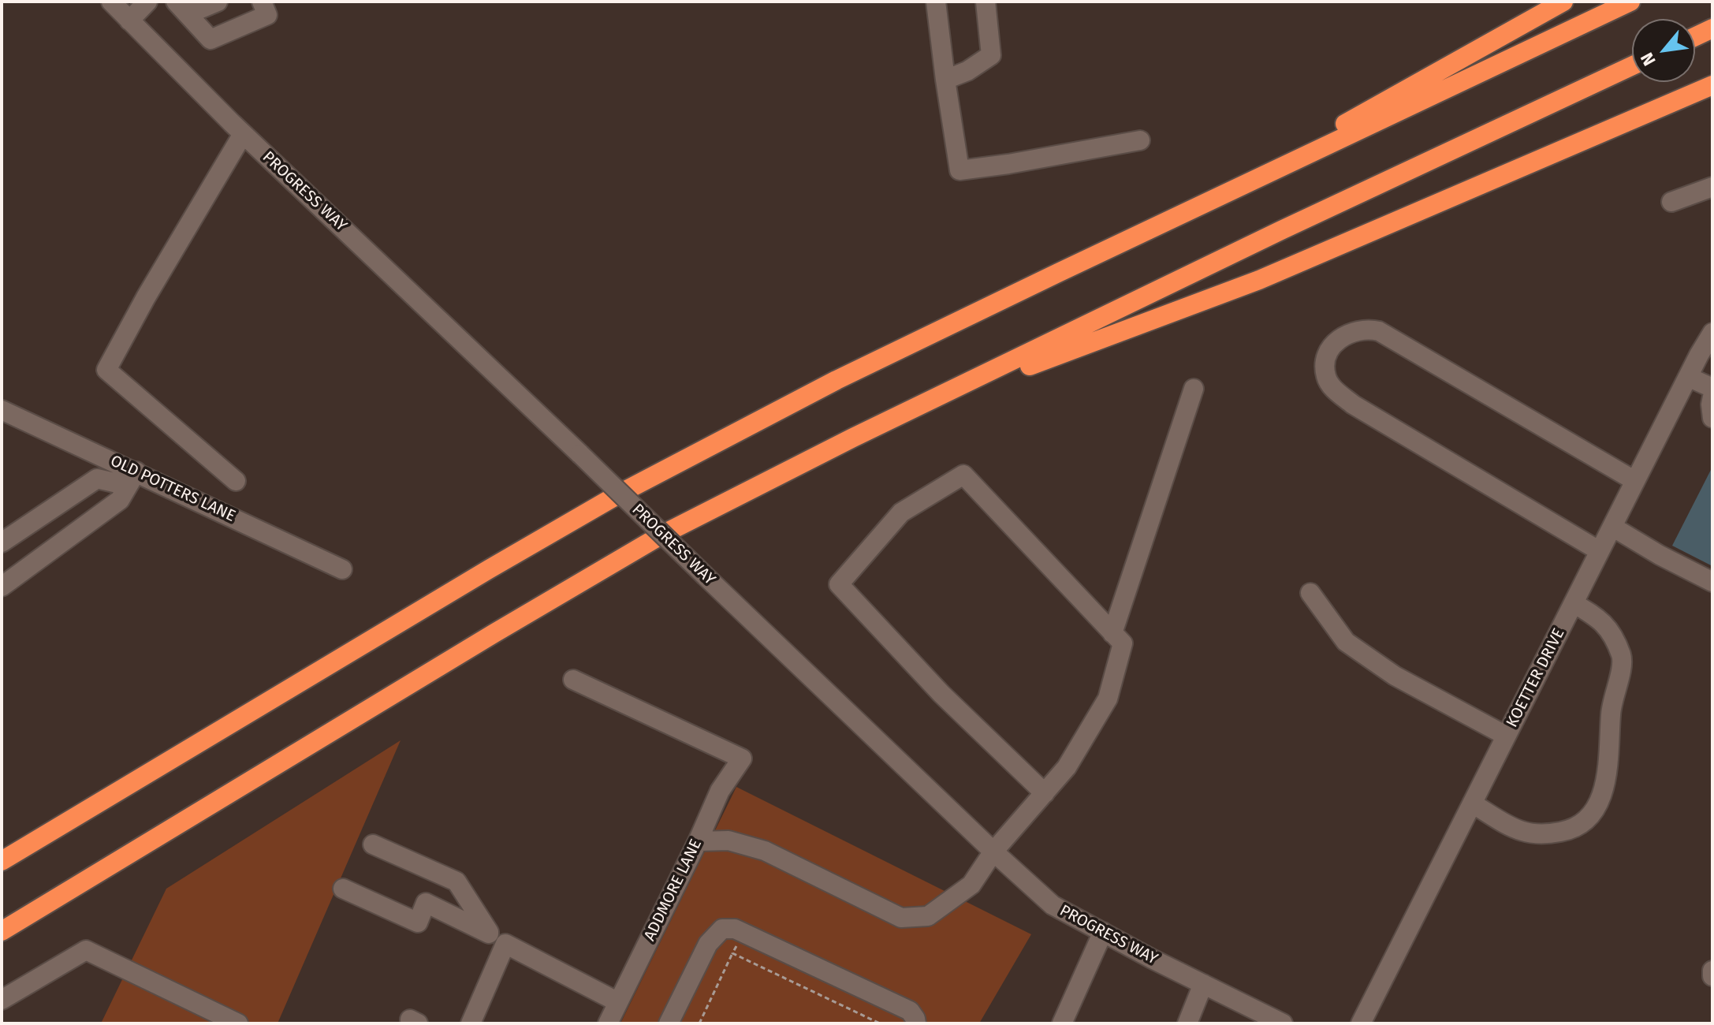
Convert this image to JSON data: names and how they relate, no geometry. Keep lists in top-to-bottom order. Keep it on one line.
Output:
{"streets":{"street":["PROGRESS WAY","OLD POTTERS LANE","KOETTER DRIVE","ADDMORE LANE"]},"north":"bottom left"}
